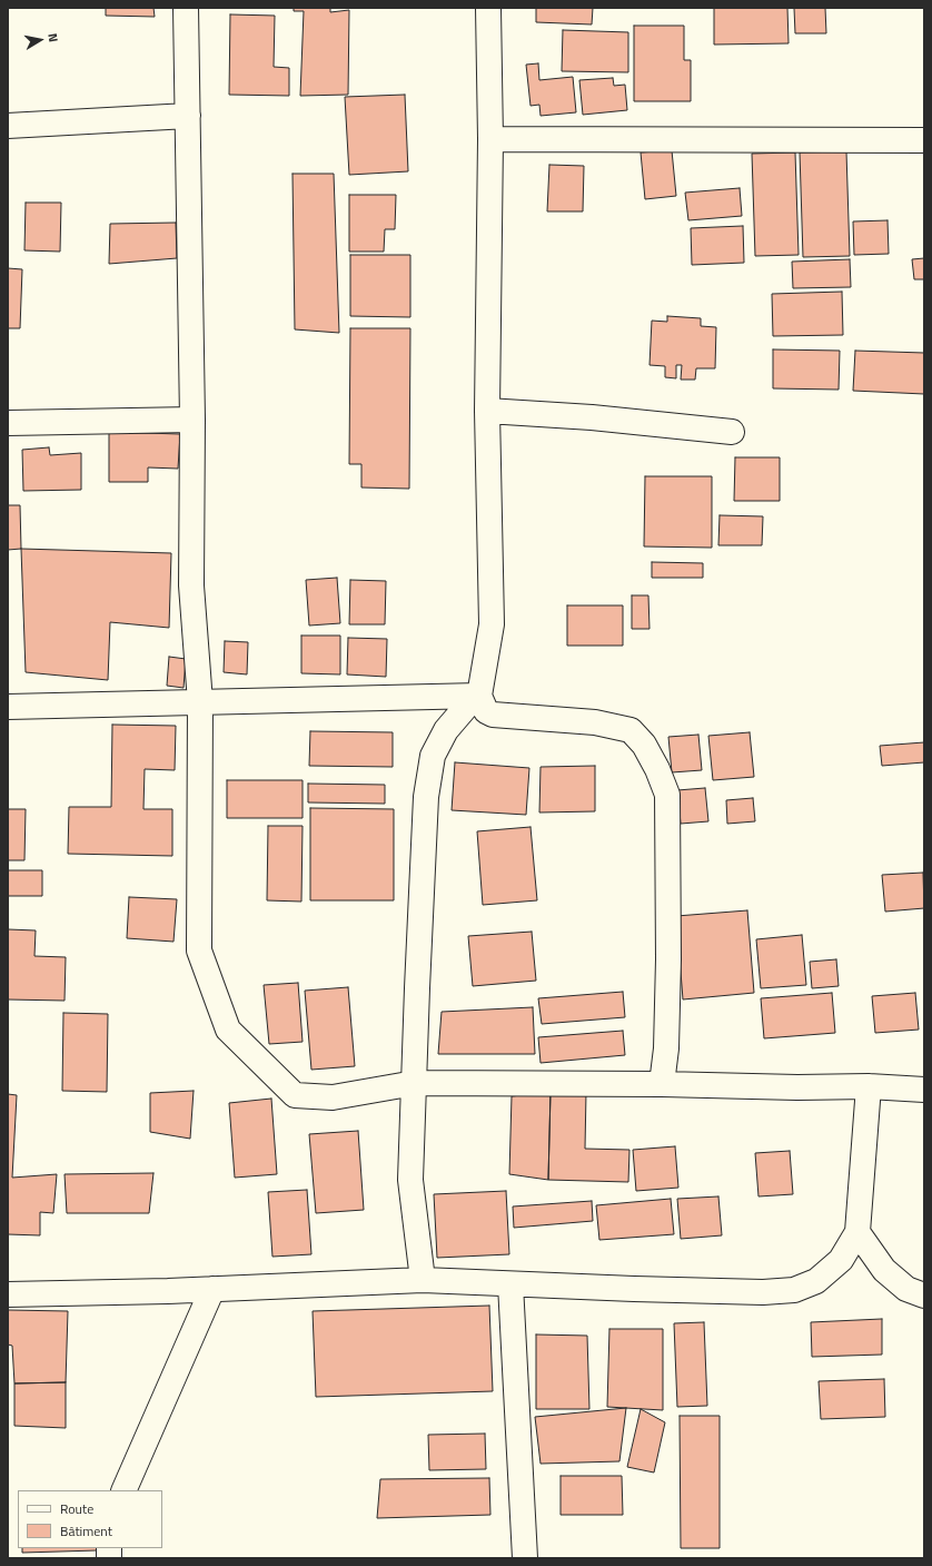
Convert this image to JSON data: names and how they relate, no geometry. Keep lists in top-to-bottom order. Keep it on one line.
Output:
{"legend":["Route","Bâtiment"],"north":"right"}
